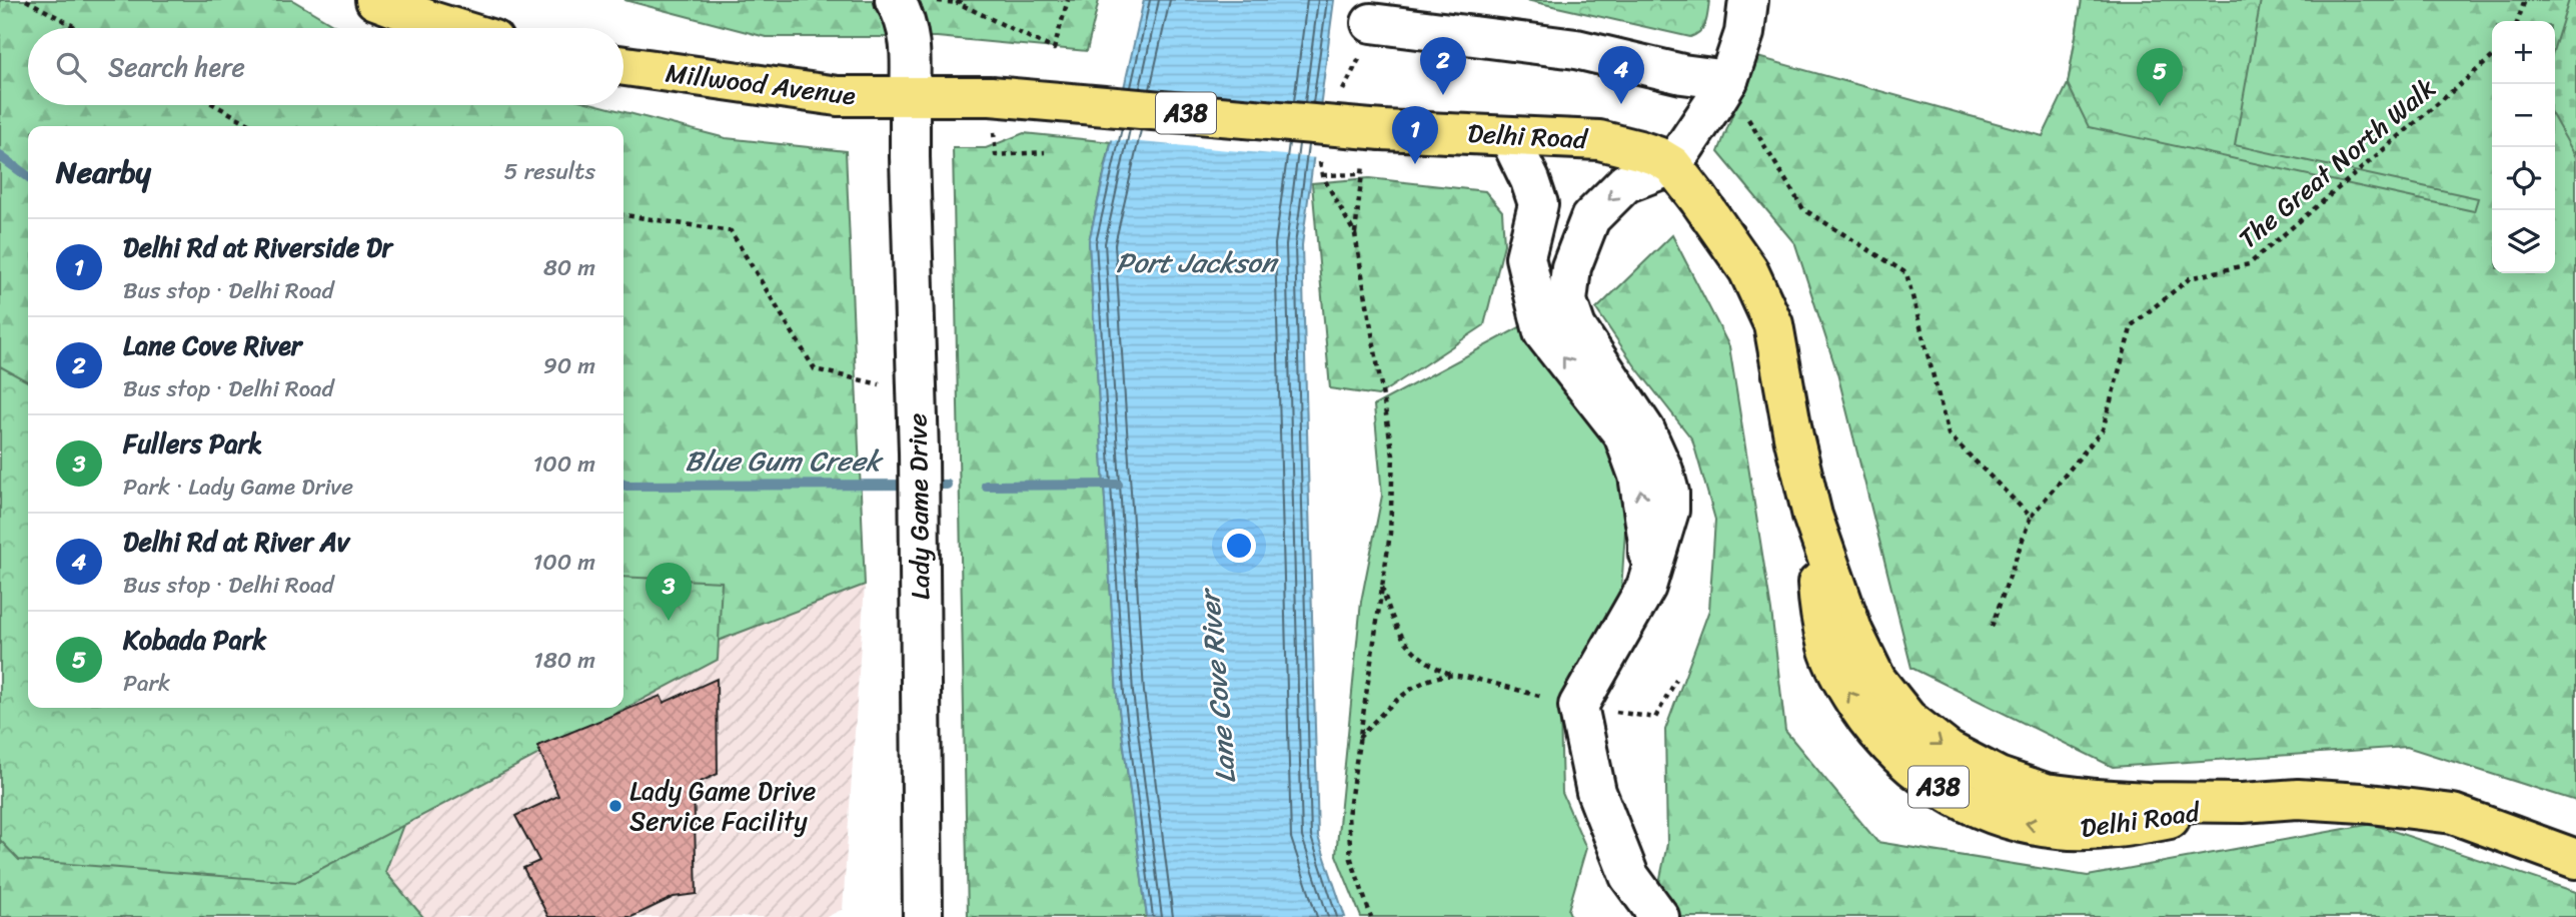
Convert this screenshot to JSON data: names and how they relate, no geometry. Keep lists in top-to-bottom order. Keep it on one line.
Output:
{"streets":{"main road":["Millwood Avenue","A38","Delhi Road"],"street":["Lady Game Drive"],"path":["The Great North Walk"]},"crossings":[["Millwood Avenue","Delhi Road"],["Millwood Avenue","Lady Game Drive"],["Delhi Road","Lady Game Drive"]],"water":["Port Jackson","Blue Gum Creek","Lane Cove River"],"places":["Lady Game Drive Service Facility"],"page":{"map_buttons":["+","−"],"search":"Search here","pins":["2","4","5","1","3"],"heading":["Nearby","5 results"],"list":[{"mark":"1","name":"Delhi Rd at Riverside Dr","note":"Bus stop · Delhi Road","value":"80 m"},{"mark":"2","name":"Lane Cove River","note":"Bus stop · Delhi Road","value":"90 m"},{"mark":"3","name":"Fullers Park","note":"Park · Lady Game Drive","value":"100 m"},{"mark":"4","name":"Delhi Rd at River Av","note":"Bus stop · Delhi Road","value":"100 m"},{"mark":"5","name":"Kobada Park","note":"Park","value":"180 m"}]}}
